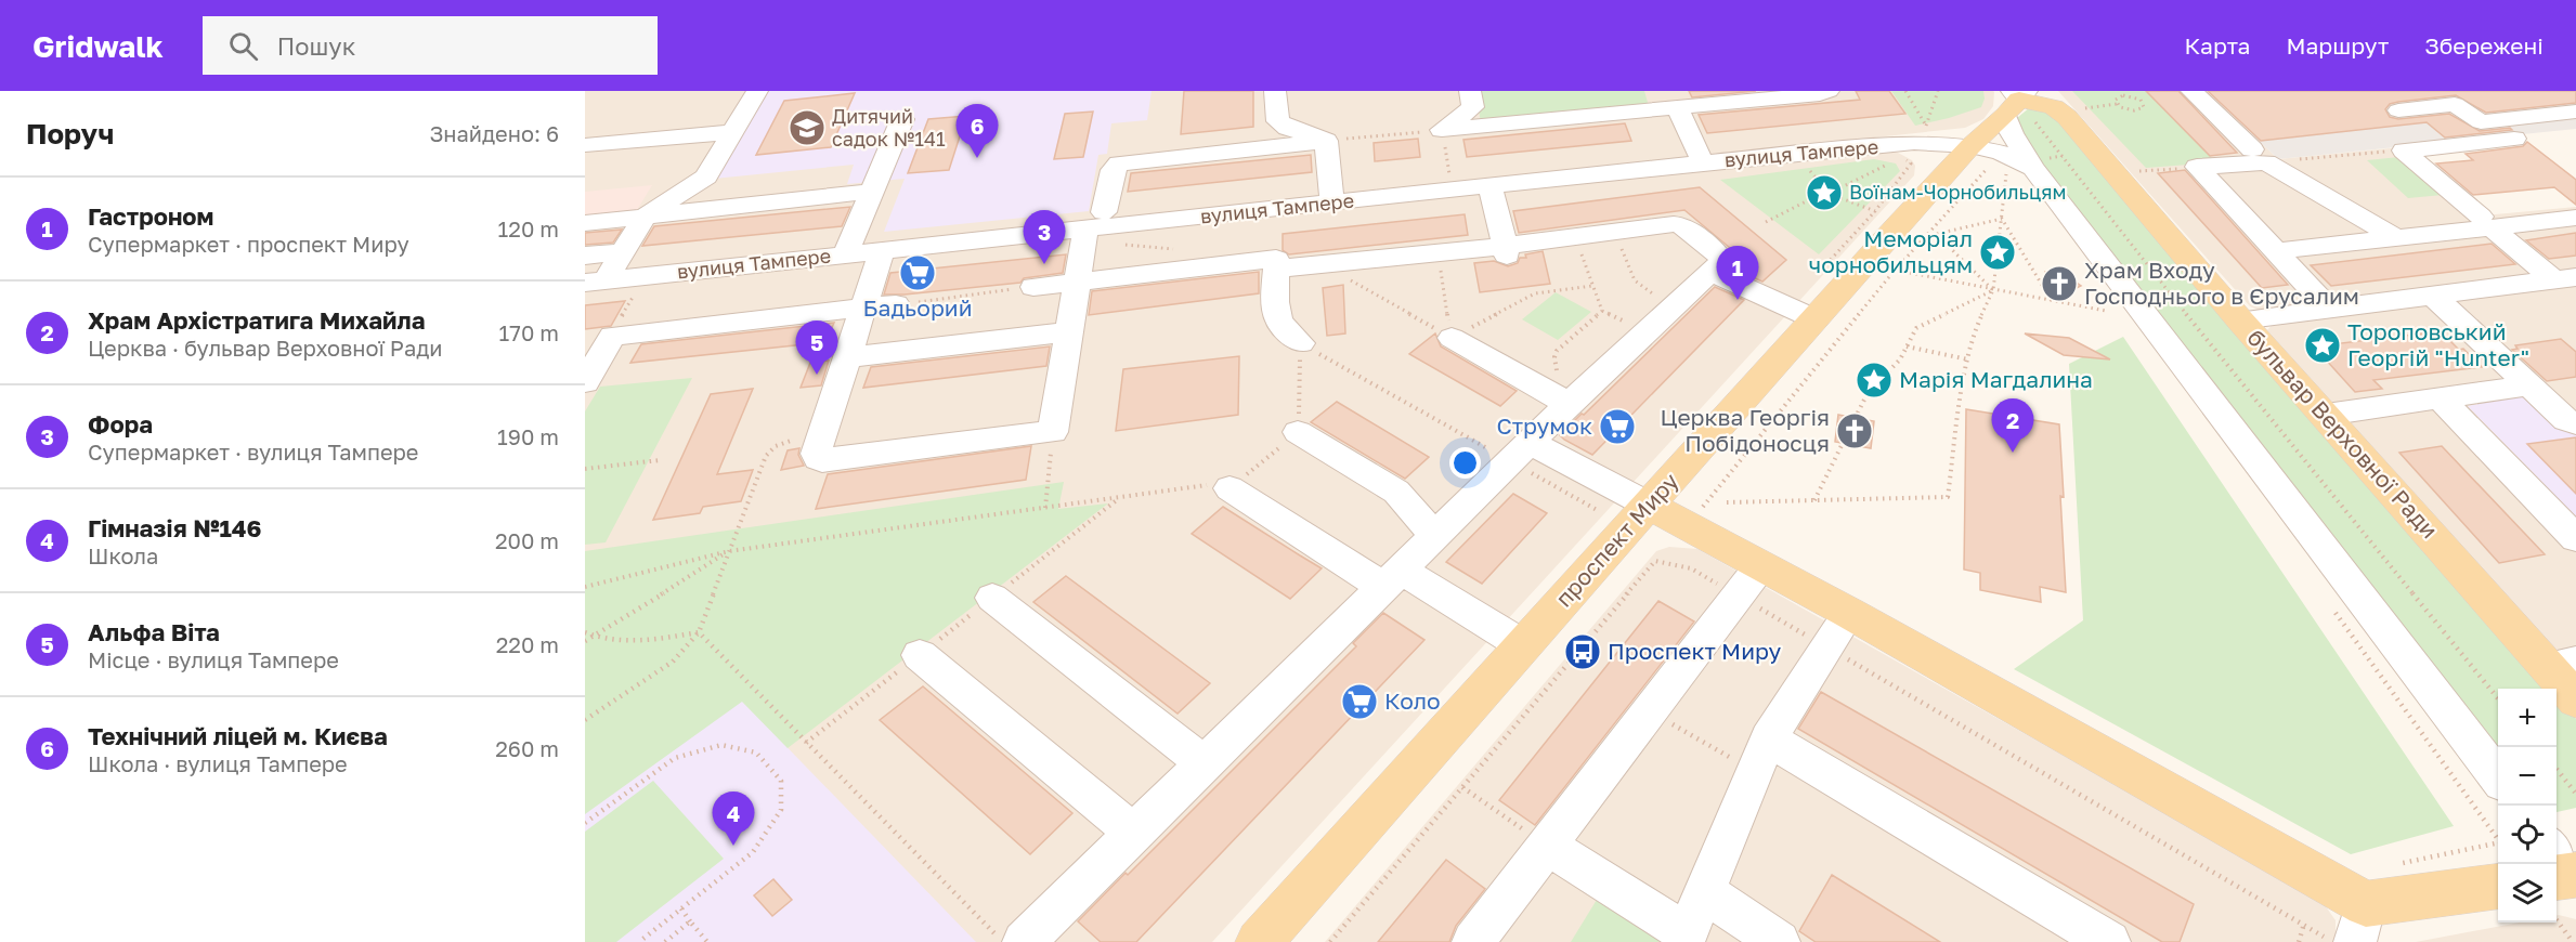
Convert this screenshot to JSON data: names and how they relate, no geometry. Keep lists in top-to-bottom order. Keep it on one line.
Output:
{"streets":{"main road":["бульвар Верховної Ради","проспект Миру"],"street":["вулиця Тампере"]},"crossings":[["вулиця Тампере","проспект Миру"],["бульвар Верховної Ради","проспект Миру"]],"places":{"school or university":["Дитячий садок №141"],"place":["Воїнам-Чорнобильцям","Меморіал чорнобильцям","Тороповський Георгій \"Hunter\"","Марія Магдалина"],"supermarket":["Бадьорий","Струмок","Коло"],"church":["Храм Входу Господнього в Єрусалим","Церква Георгія Побідоносця"],"bus stop":["Проспект Миру"]},"page":{"header":"Gridwalk","search":"Пошук","nav":["Карта","Маршрут","Збережені"],"heading":["Поруч","Знайдено: 6"],"pins":["6","3","1","5","2","4"],"list":[{"mark":"1","name":"Гастроном","note":"Супермаркет · проспект Миру","value":"120 m"},{"mark":"2","name":"Храм Архістратига Михайла","note":"Церква · бульвар Верховної Ради","value":"170 m"},{"mark":"3","name":"Фора","note":"Супермаркет · вулиця Тампере","value":"190 m"},{"mark":"4","name":"Гімназія №146","note":"Школа","value":"200 m"},{"mark":"5","name":"Альфа Віта","note":"Місце · вулиця Тампере","value":"220 m"},{"mark":"6","name":"Технічний ліцей м. Києва","note":"Школа · вулиця Тампере","value":"260 m"}],"map_buttons":["+","−"]}}
